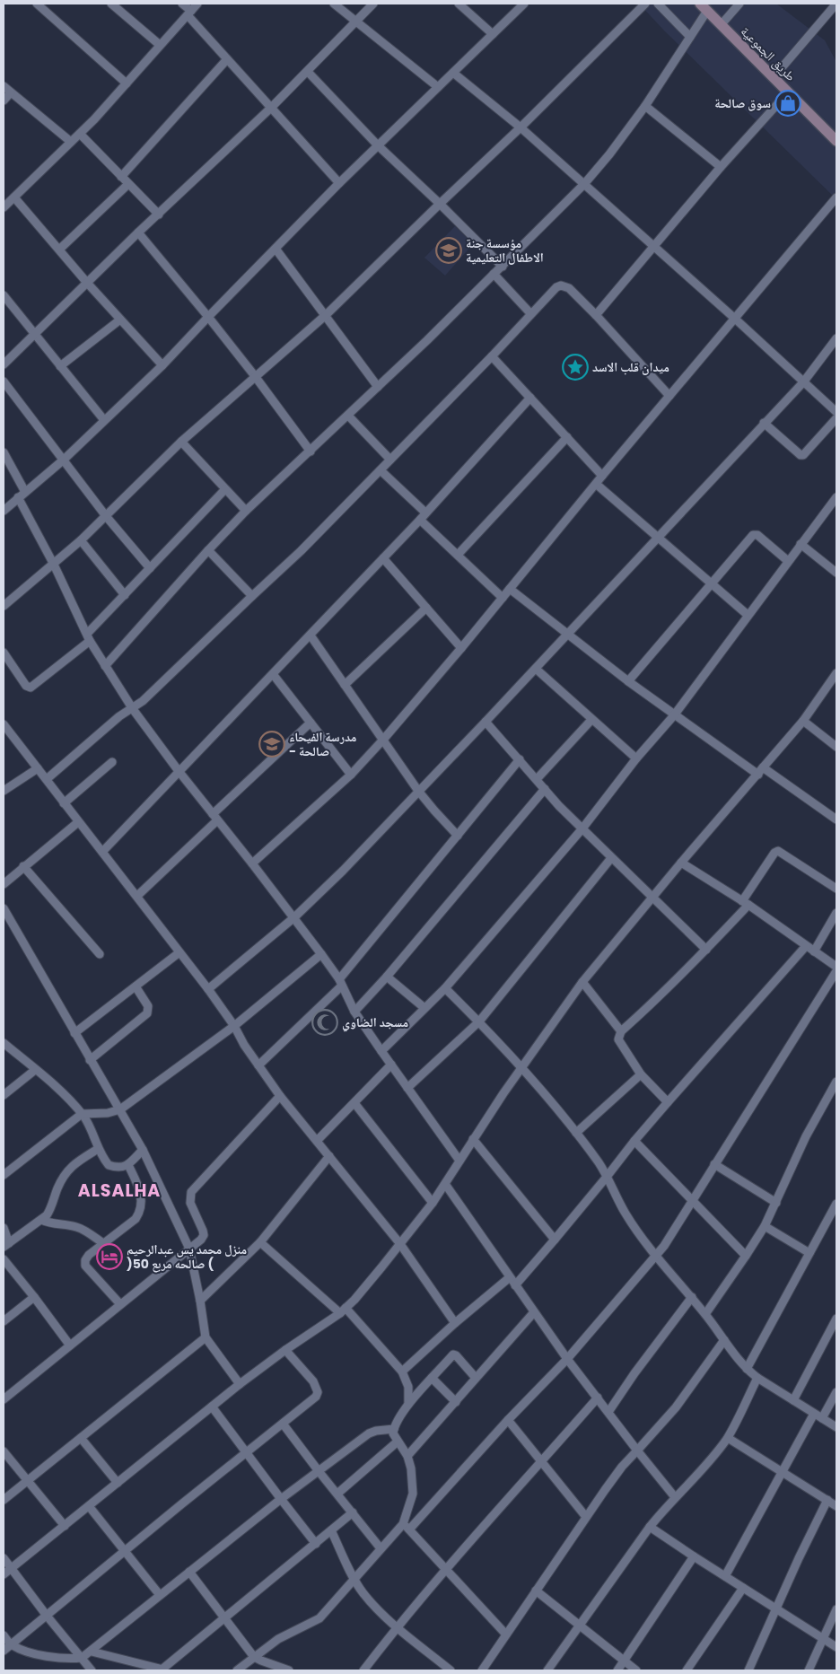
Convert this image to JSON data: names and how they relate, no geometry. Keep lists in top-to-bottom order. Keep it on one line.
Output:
{"streets":{"main road":["طريق الجموعية"]},"districts":["ALSALHA"],"places":{"shop":["سوق صالحة"],"school or university":["مؤسسة جنة الاطفال التعليمية","مدرسة الفيحاء - صالحة"],"place":["ميدان قلب الاسد"],"mosque":["مسجد الضاوي"],"hotel":["منزل محمد يس عبدالرحيم )صالحه مربع 50 ("]}}
